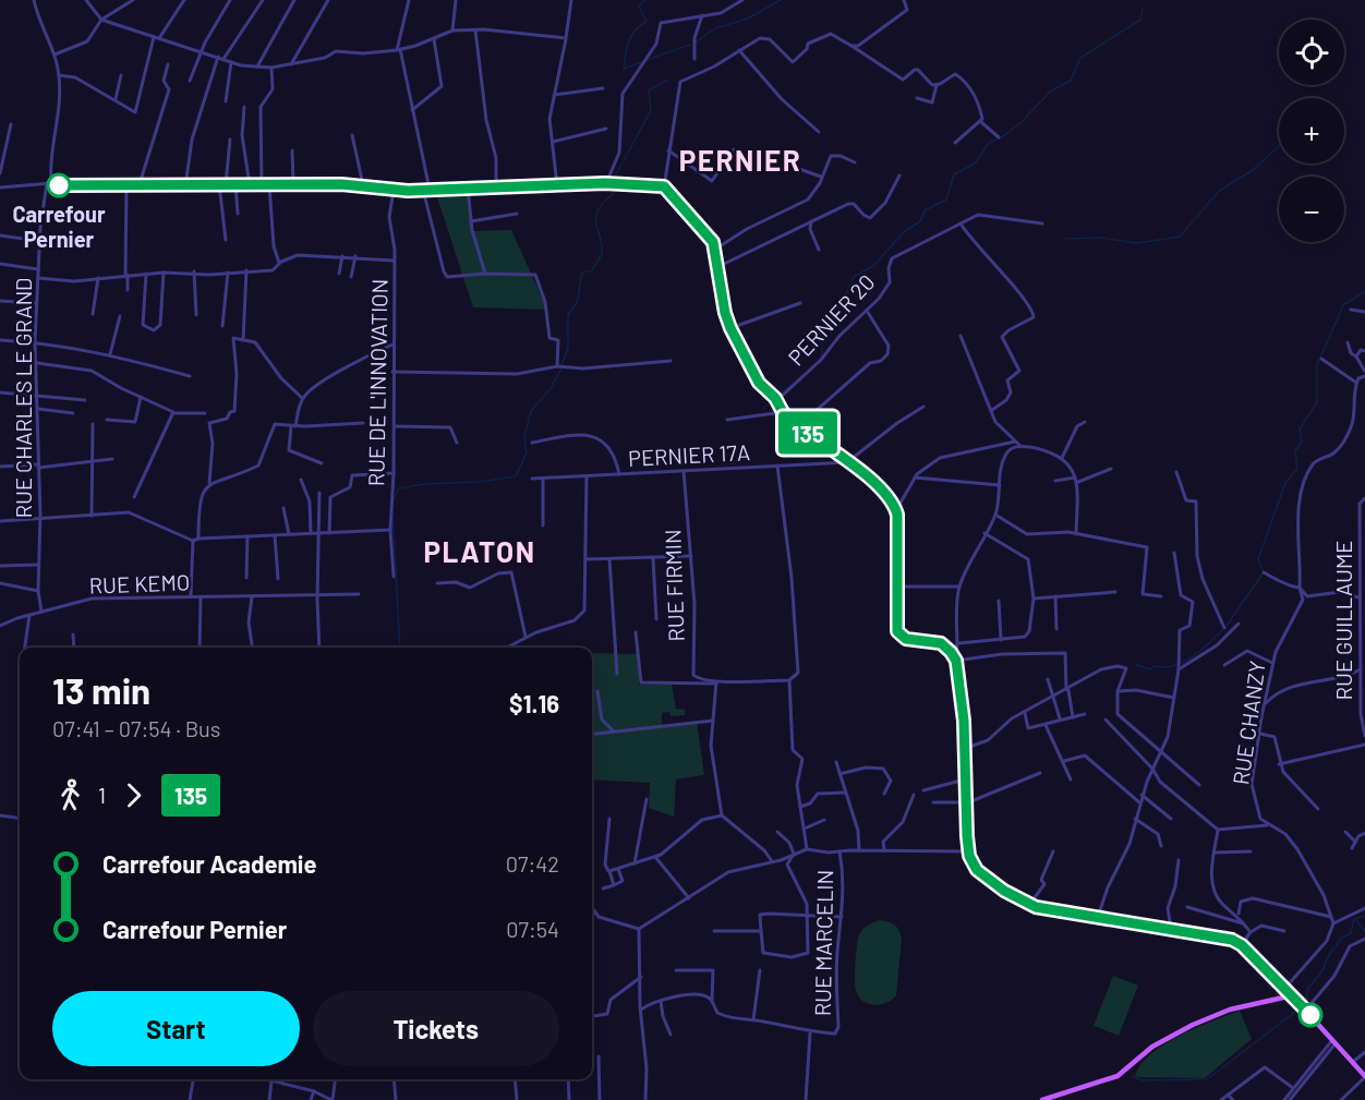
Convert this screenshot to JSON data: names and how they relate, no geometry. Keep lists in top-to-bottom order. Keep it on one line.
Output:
{"streets":{"street":["PERNIER 20","RUE DE L'INNOVATION","RUE CHARLES LE GRAND","PERNIER 17A","RUE KEMO","RUE FIRMIN","RUE GUILLAUME","RUE CHANZY","RUE MARCELIN"]},"crossings":[["RUE CHARLES LE GRAND","RUE KEMO"],["PERNIER 17A","RUE FIRMIN"]],"districts":["PERNIER","PLATON"],"places":["Carrefour Pernier"],"lines":["bus line 135"],"page":{"on_map":"135","map_buttons":["+","−"],"heading":["13 min","07:41 – 07:54 · Bus","$1.16"],"legs":["1","135"],"list":[{"name":"Carrefour Academie","value":"07:42"},{"name":"Carrefour Pernier","value":"07:54"}],"buttons":["Start","Tickets"]}}
